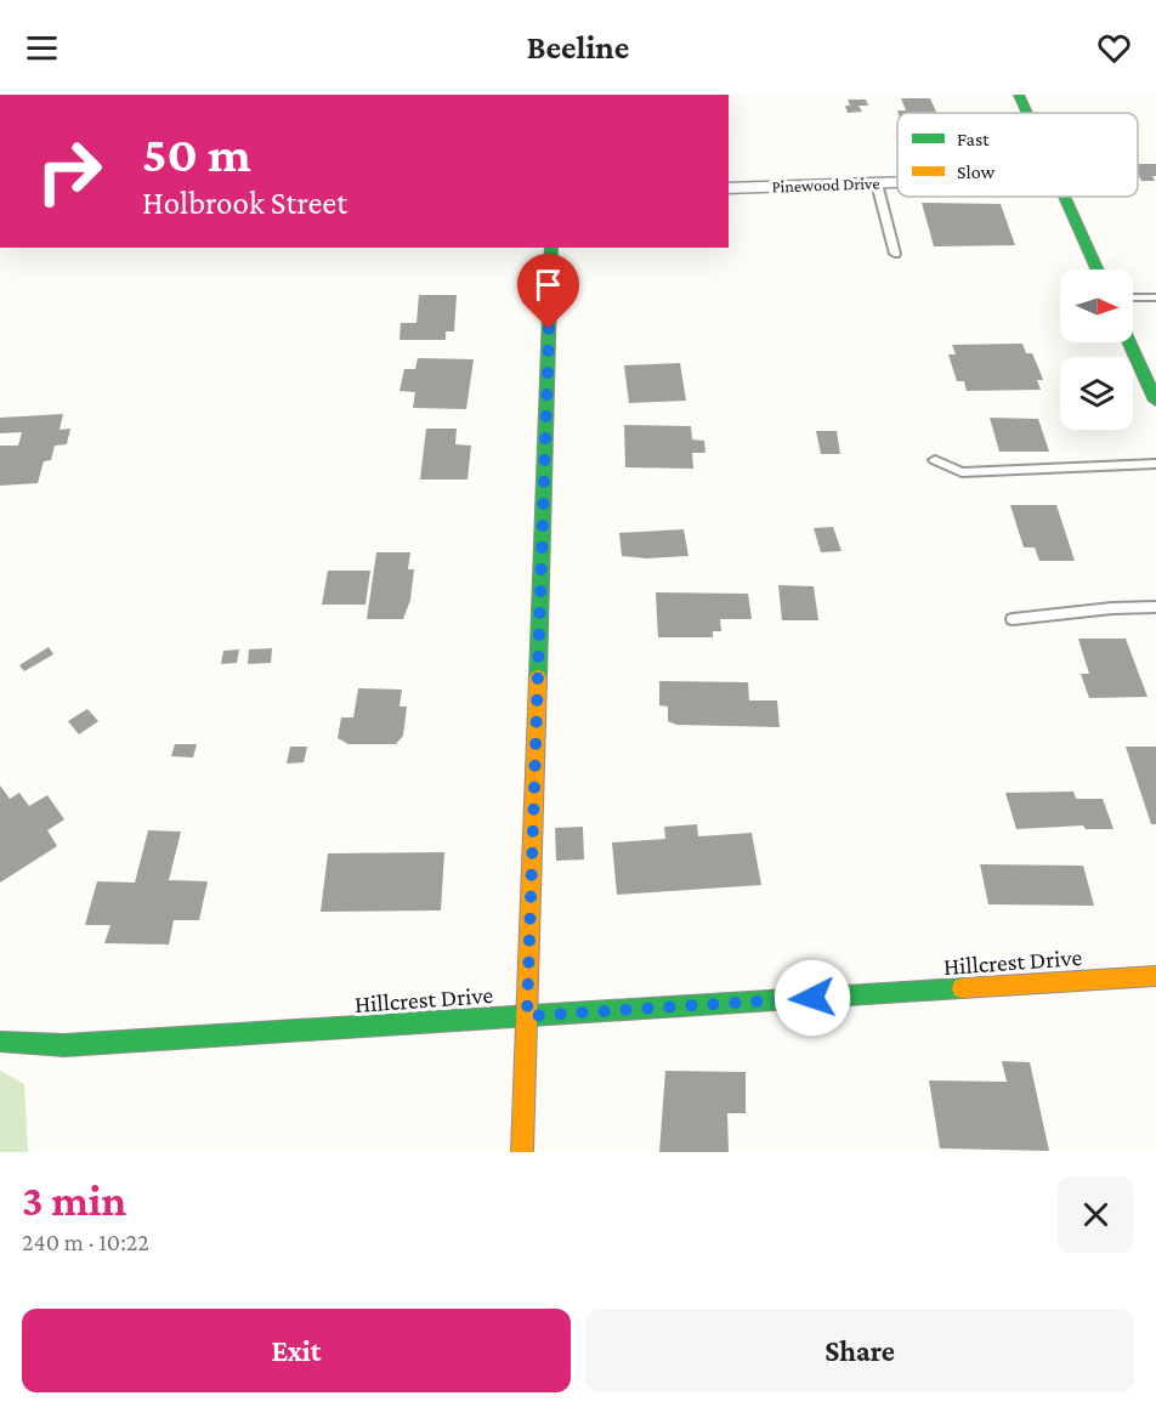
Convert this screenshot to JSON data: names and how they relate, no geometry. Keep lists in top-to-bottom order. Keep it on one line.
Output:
{"streets":{"street":["Pinewood Drive","Hillcrest Drive"]},"legend":["Fast","Slow"],"north":"right","page":{"header":"Beeline","turn":["50 m","Holbrook Street"],"heading":["3 min","240 m · 10:22"],"buttons":["Exit","Share"]}}
